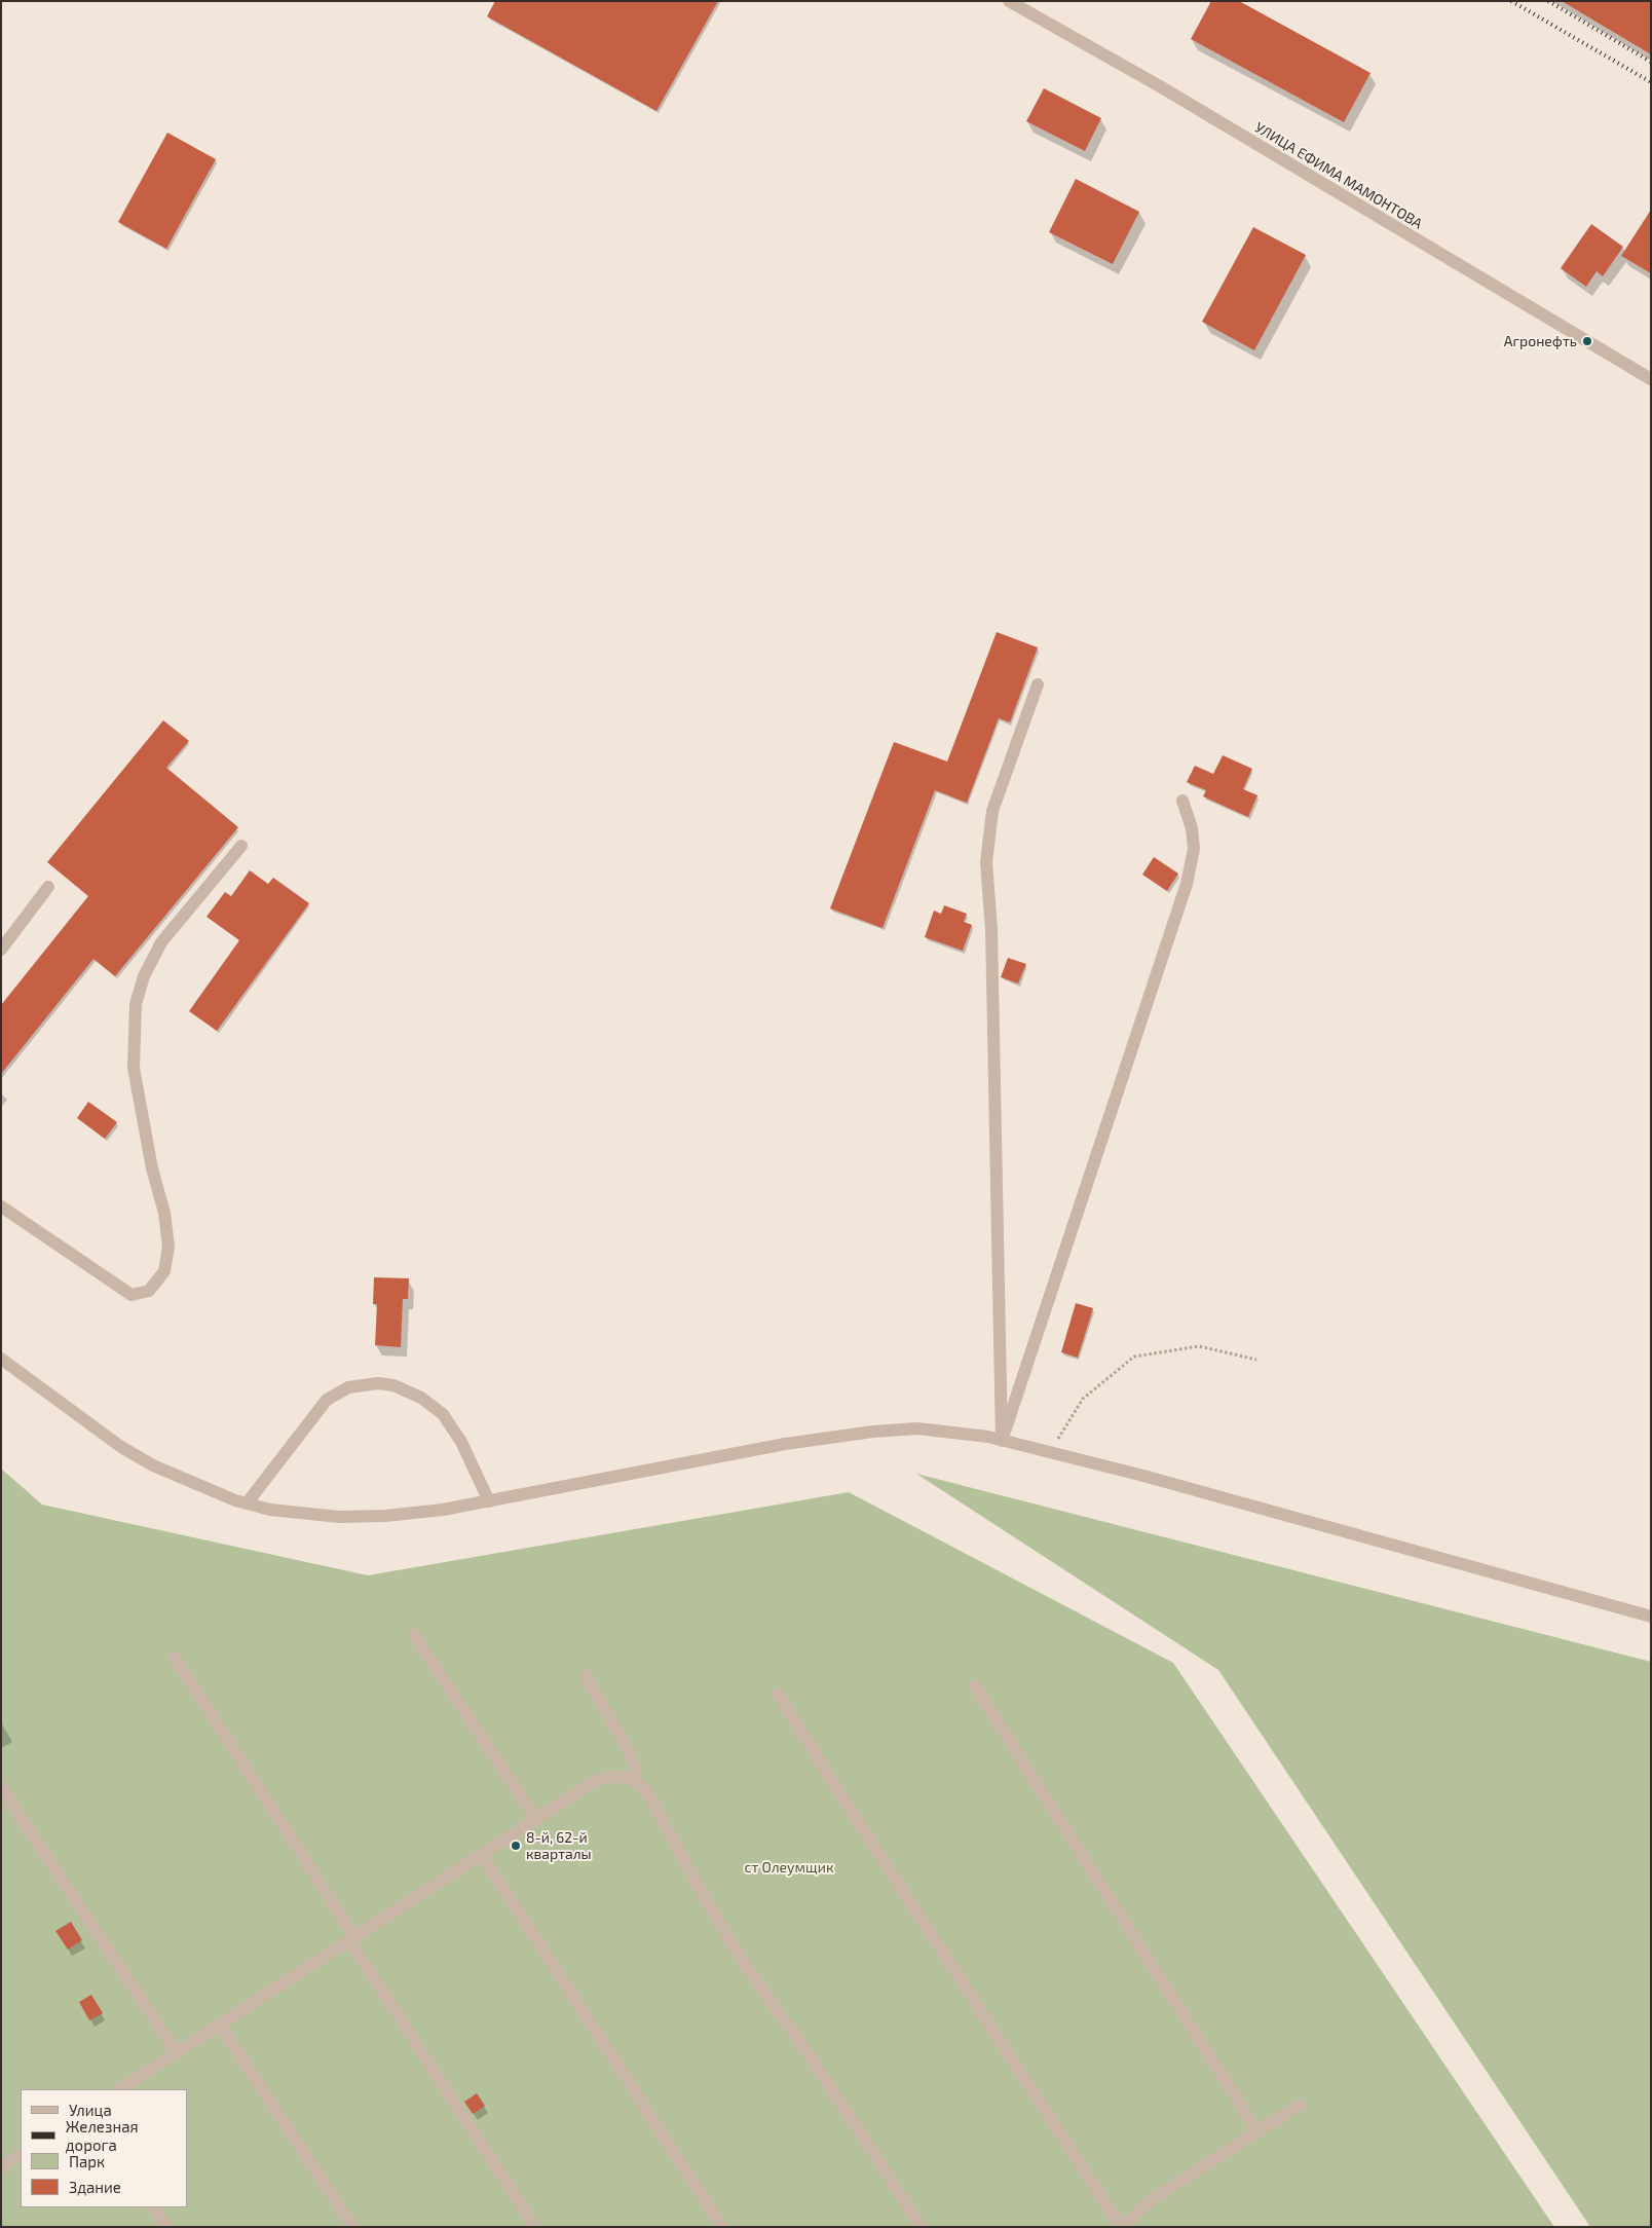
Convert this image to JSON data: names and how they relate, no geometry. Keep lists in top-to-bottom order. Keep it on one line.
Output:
{"streets":{"street":["УЛИЦА ЕФИМА МАМОНТОВА"]},"parks":["ст Олеумщик"],"places":["Агронефть","8-й, 62-й кварталы"],"legend":["Улица","Железная дорога","Парк","Здание"]}
